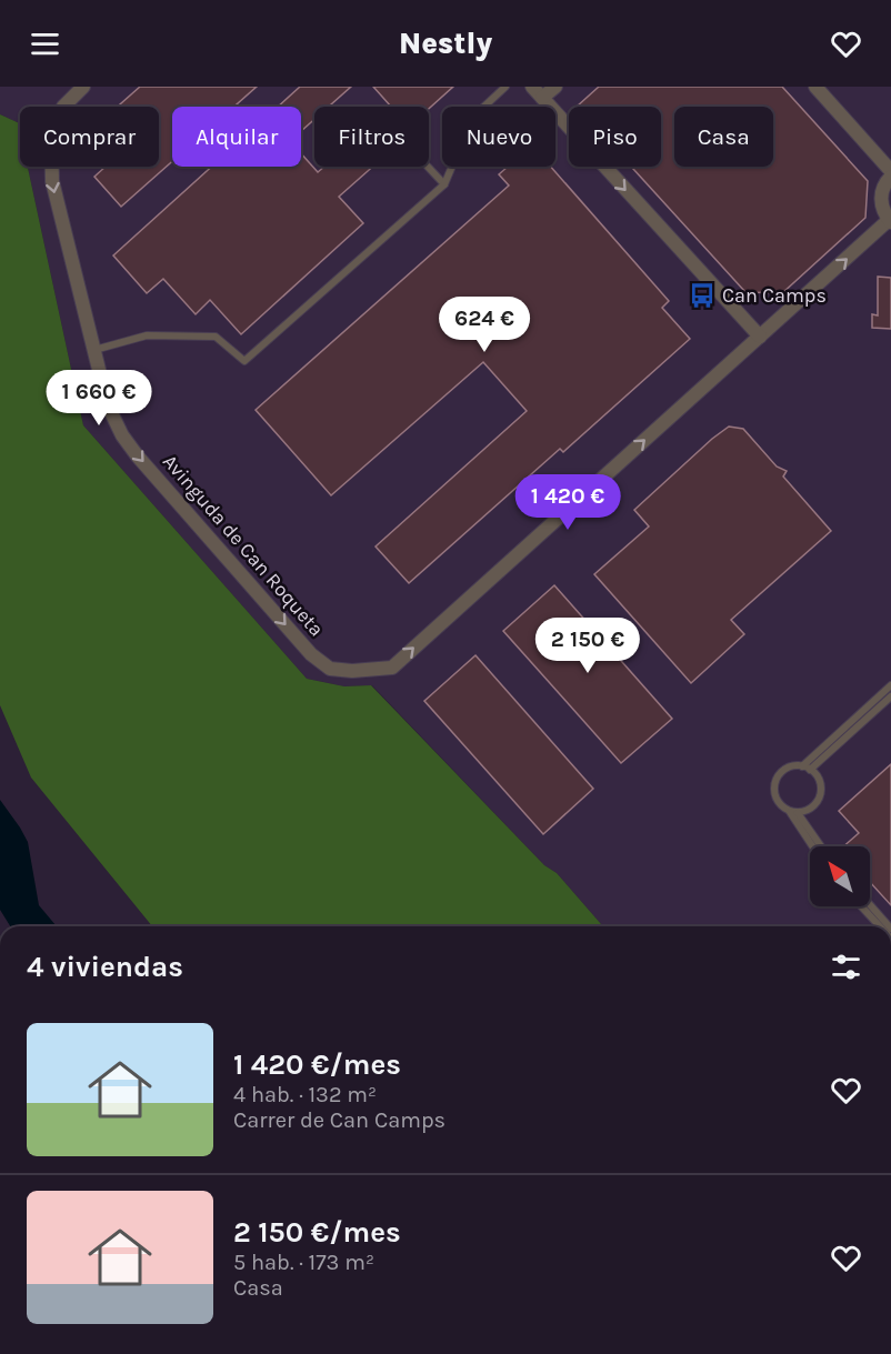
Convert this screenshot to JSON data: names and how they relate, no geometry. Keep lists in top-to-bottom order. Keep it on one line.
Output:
{"streets":{"street":["Avinguda de Can Roqueta"]},"places":{"bus stop":["Can Camps"]},"north":"top left","page":{"header":"Nestly","chip":["Comprar","Alquilar","Filtros","Nuevo","Piso","Casa"],"price":["624 €","1 660 €","1 420 €","2 150 €"],"heading":"4 viviendas","list":[{"name":"1 420 €/mes","note":"4 hab. · 132 m² · Carrer de Can Camps"},{"name":"2 150 €/mes","note":"5 hab. · 173 m² · Casa"}]}}
